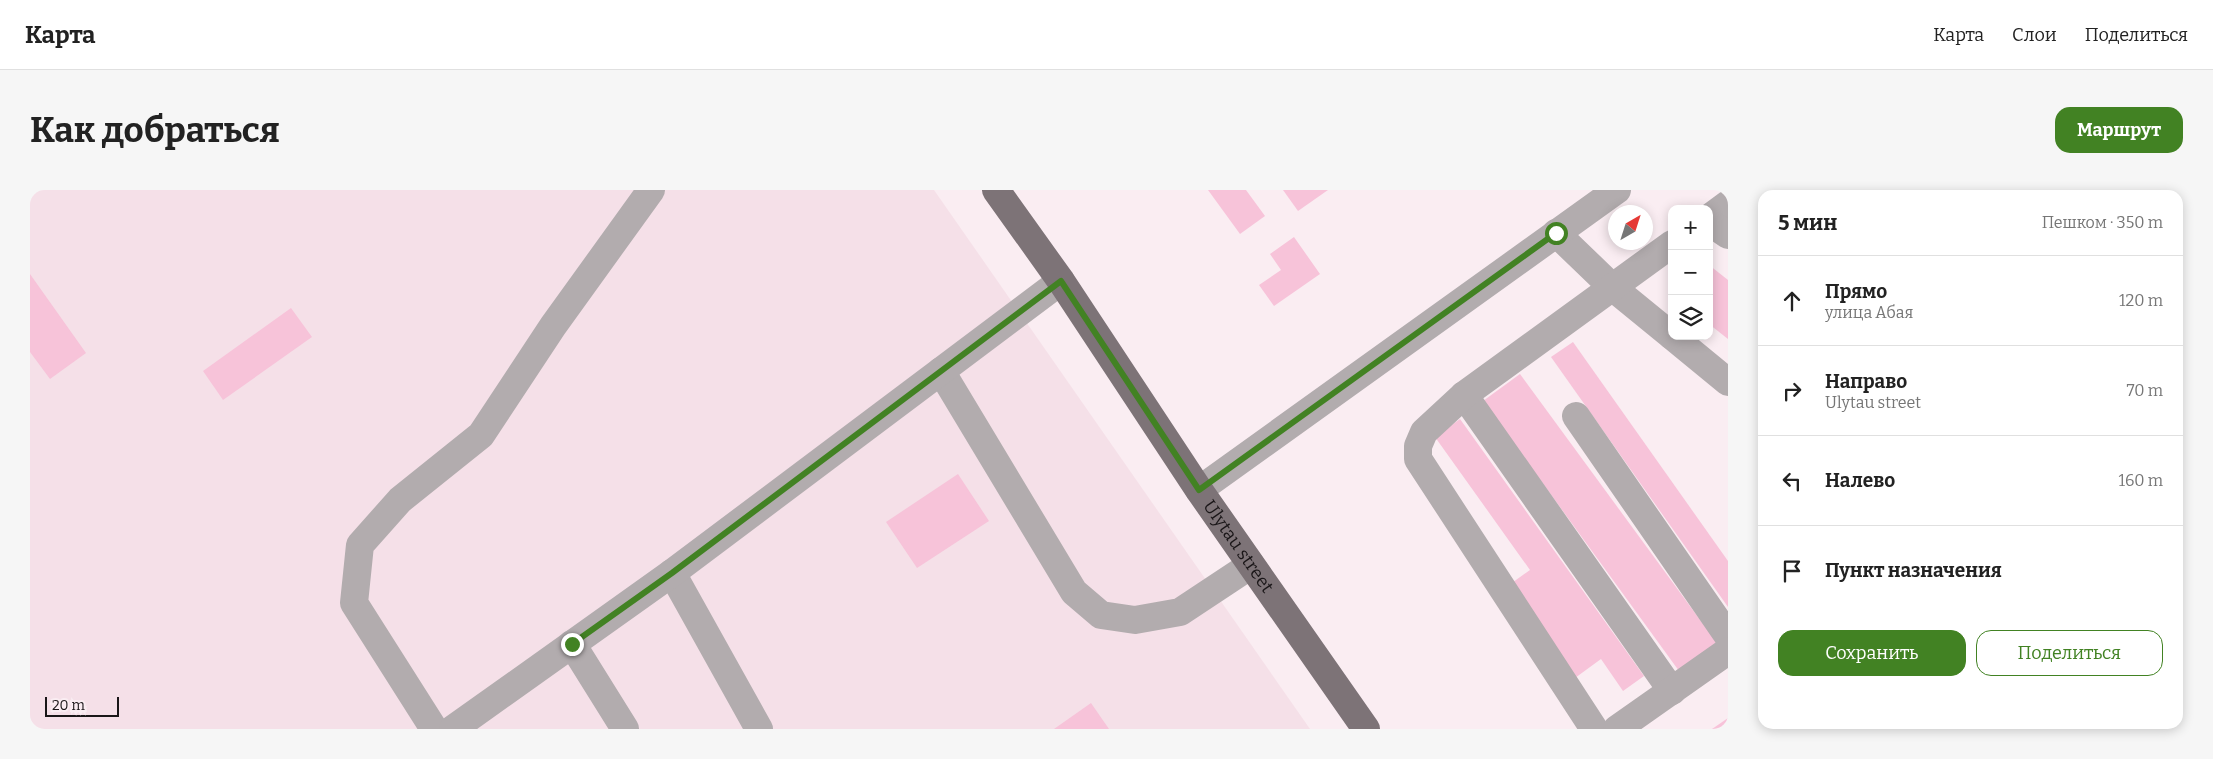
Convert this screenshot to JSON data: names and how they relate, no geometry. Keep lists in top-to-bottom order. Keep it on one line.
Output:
{"streets":{"main road":["Ulytau street"]},"scale_bar":"20 m","north":"top right","page":{"header":"Карта","nav":["Карта","Слои","Поделиться"],"buttons":["Маршрут",["Сохранить","Поделиться"]],"title":"Как добраться","heading":["5 мин","Пешком · 350 m"],"map_buttons":["+","−"],"list":[["Прямо","улица Абая","120 m"],["Направо","Ulytau street","70 m"],["Налево","160 m"],"Пункт назначения"],"scale":"20 m"}}
